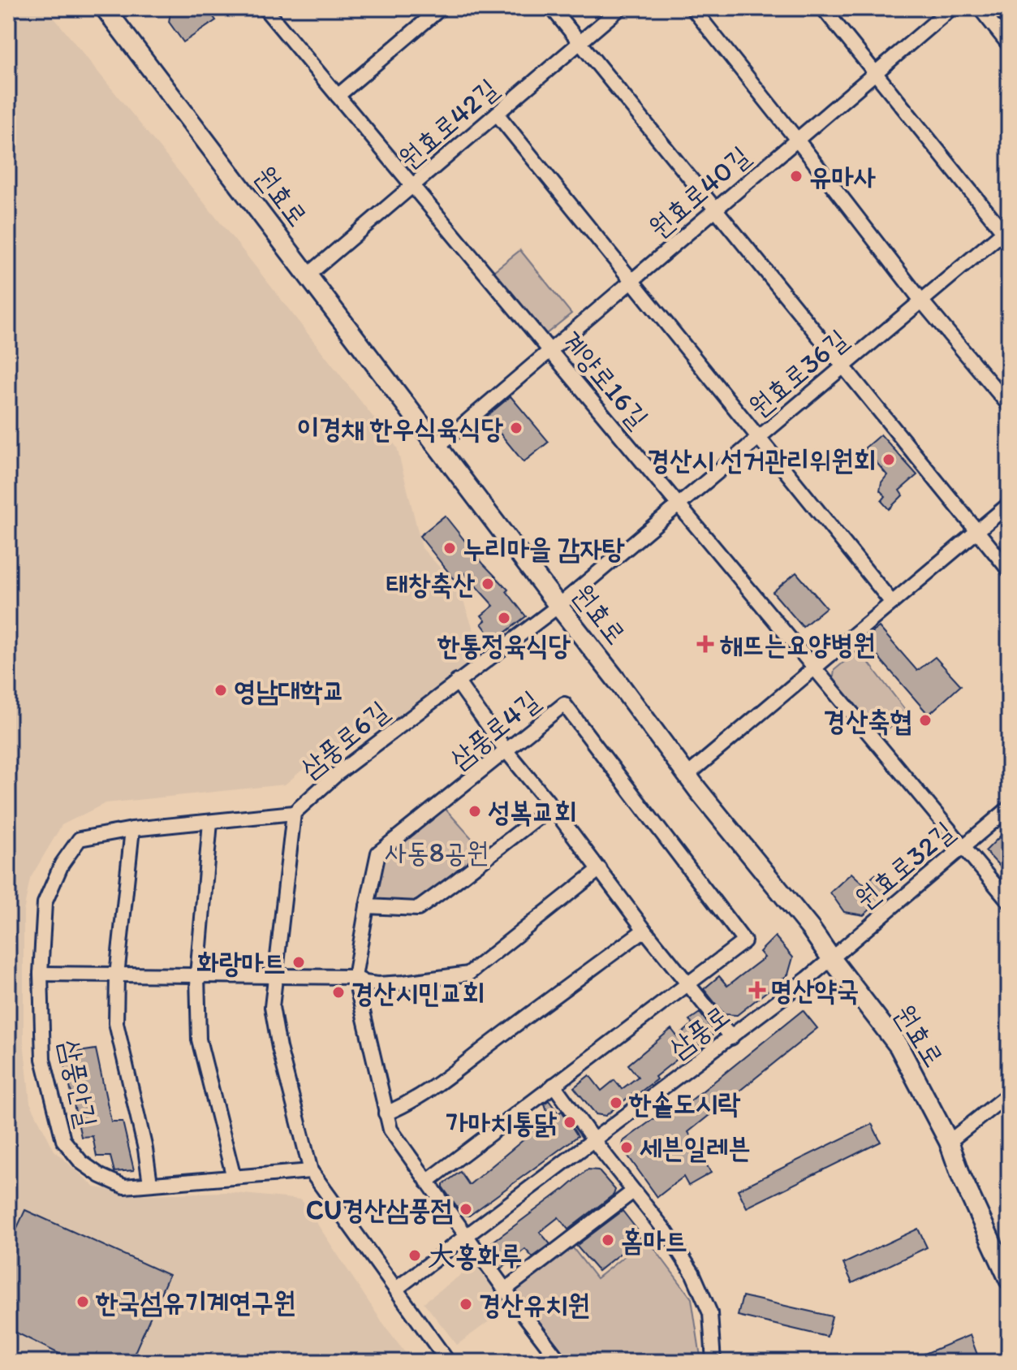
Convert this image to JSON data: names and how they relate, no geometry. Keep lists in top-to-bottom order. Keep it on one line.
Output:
{"streets":{"main road":["원효로"],"street":["원효로42길","원효로40길","원효로36길","계양로16길","삼풍로4길","삼풍로6길","원효로32길","삼풍로","삼풍안길"]},"crossings":[["원효로42길","원효로"],["원효로42길","계양로16길"],["원효로40길","원효로"],["원효로40길","계양로16길"],["원효로","원효로36길"],["원효로","삼풍로6길"],["원효로","원효로32길"],["원효로","삼풍로"],["원효로36길","계양로16길"],["원효로36길","삼풍로6길"],["계양로16길","원효로32길"],["삼풍로4길","삼풍로"],["삼풍로6길","삼풍로"],["삼풍로6길","삼풍안길"],["원효로32길","삼풍로"]],"parks":["사동8공원"],"places":{"other":["유마사","이경채 한우식육식당","경산시 선거관리위원회","누리마을 감자탕","태창축산","한통정육식당","영남대학교","경산축협","성복교회","화랑마트","경산시민교회","한솥도시락","가마치통닭","세븐일레븐","CU경산삼풍점","홈마트","大홍화루","한국섬유기계연구원","경산유치원"],"health":["해뜨는요양병원","명산약국"]}}
